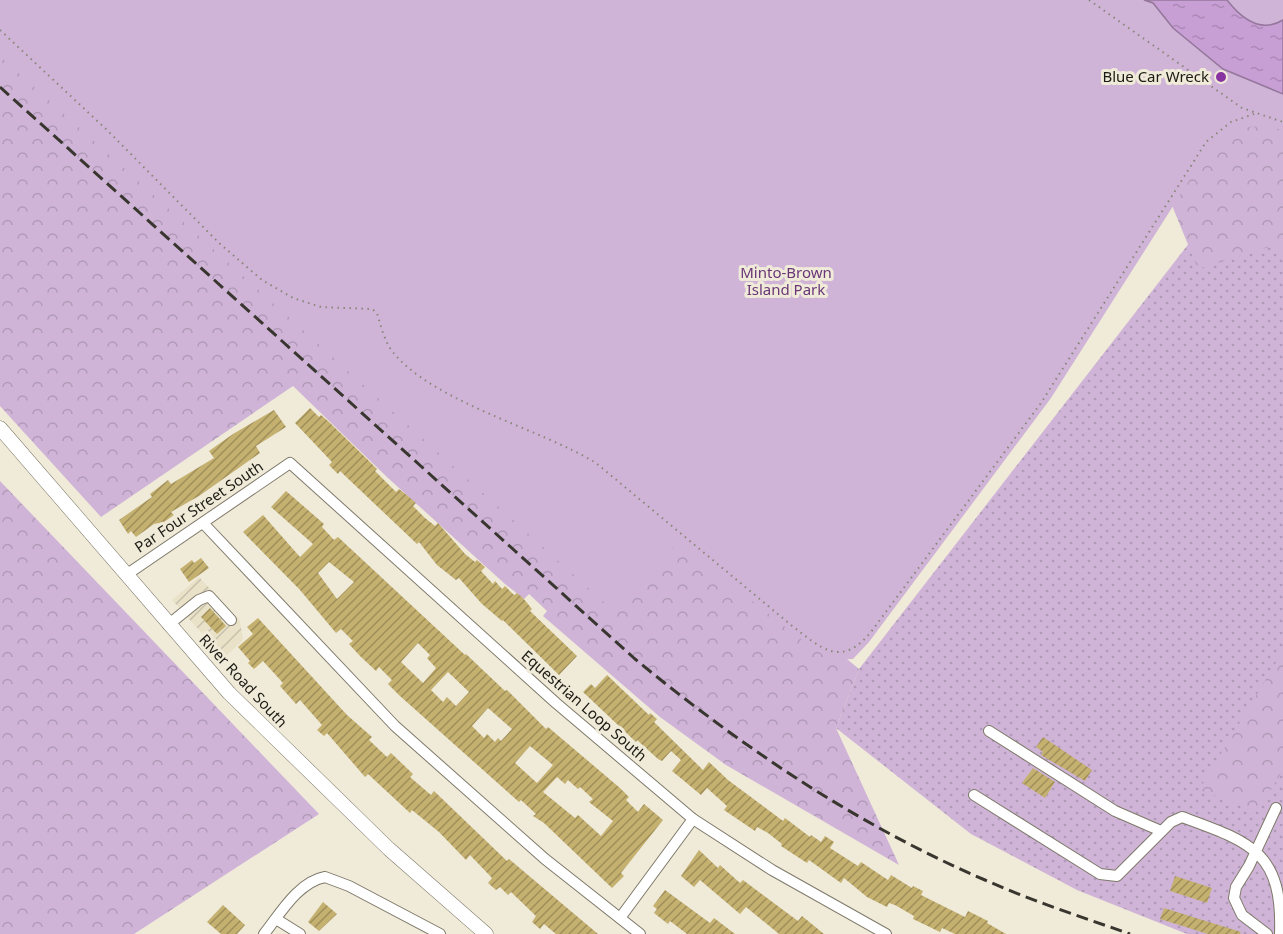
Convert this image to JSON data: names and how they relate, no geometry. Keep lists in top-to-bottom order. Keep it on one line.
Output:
{"streets":{"main road":["River Road South"],"street":["Par Four Street South","Equestrian Loop South"]},"crossings":[["Par Four Street South","River Road South"],["Par Four Street South","Equestrian Loop South"]],"parks":["Minto-Brown Island Park"],"places":["Blue Car Wreck"]}
